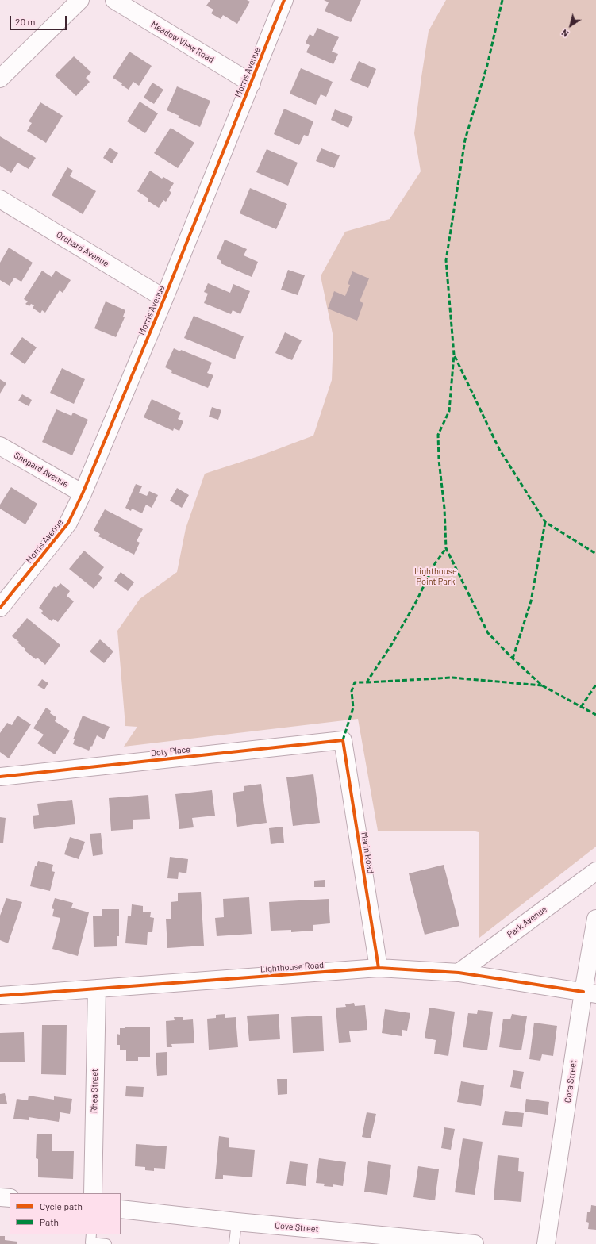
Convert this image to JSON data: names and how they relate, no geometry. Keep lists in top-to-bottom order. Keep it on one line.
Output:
{"streets":{"street":["Meadow View Road","Morris Avenue","Orchard Avenue","Shepard Avenue","Doty Place","Marin Road","Park Avenue","Lighthouse Road","Cora Street","Rhea Street","Cove Street"]},"crossings":[["Meadow View Road","Morris Avenue"],["Morris Avenue","Orchard Avenue"],["Morris Avenue","Shepard Avenue"],["Doty Place","Marin Road"],["Marin Road","Lighthouse Road"],["Park Avenue","Lighthouse Road"],["Lighthouse Road","Cora Street"],["Lighthouse Road","Rhea Street"]],"parks":["Lighthouse Point Park"],"legend":["Cycle path","Path"],"scale_bar":"20 m","north":"bottom left"}
